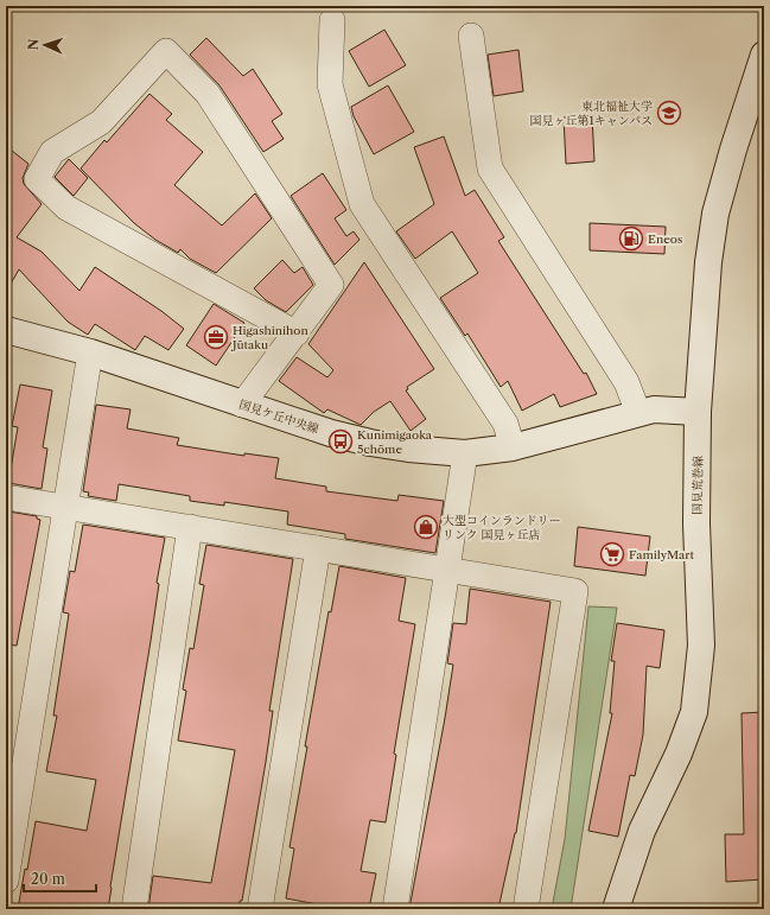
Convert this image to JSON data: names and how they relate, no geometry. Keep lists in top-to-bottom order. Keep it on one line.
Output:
{"streets":{"street":["国見ケ丘中央線","国見荒巻線"]},"crossings":[["国見ケ丘中央線","国見荒巻線"]],"places":{"school or university":["東北福祉大学 国見ヶ丘第1キャンパス"],"fuel station":["Eneos"],"office":["Higashinihon Jūtaku"],"bus stop":["Kunimigaoka 5chōme"],"shop":["大型コインランドリー リンク 国見ヶ丘店"],"supermarket":["FamilyMart"]},"scale_bar":"20 m","north":"left"}
